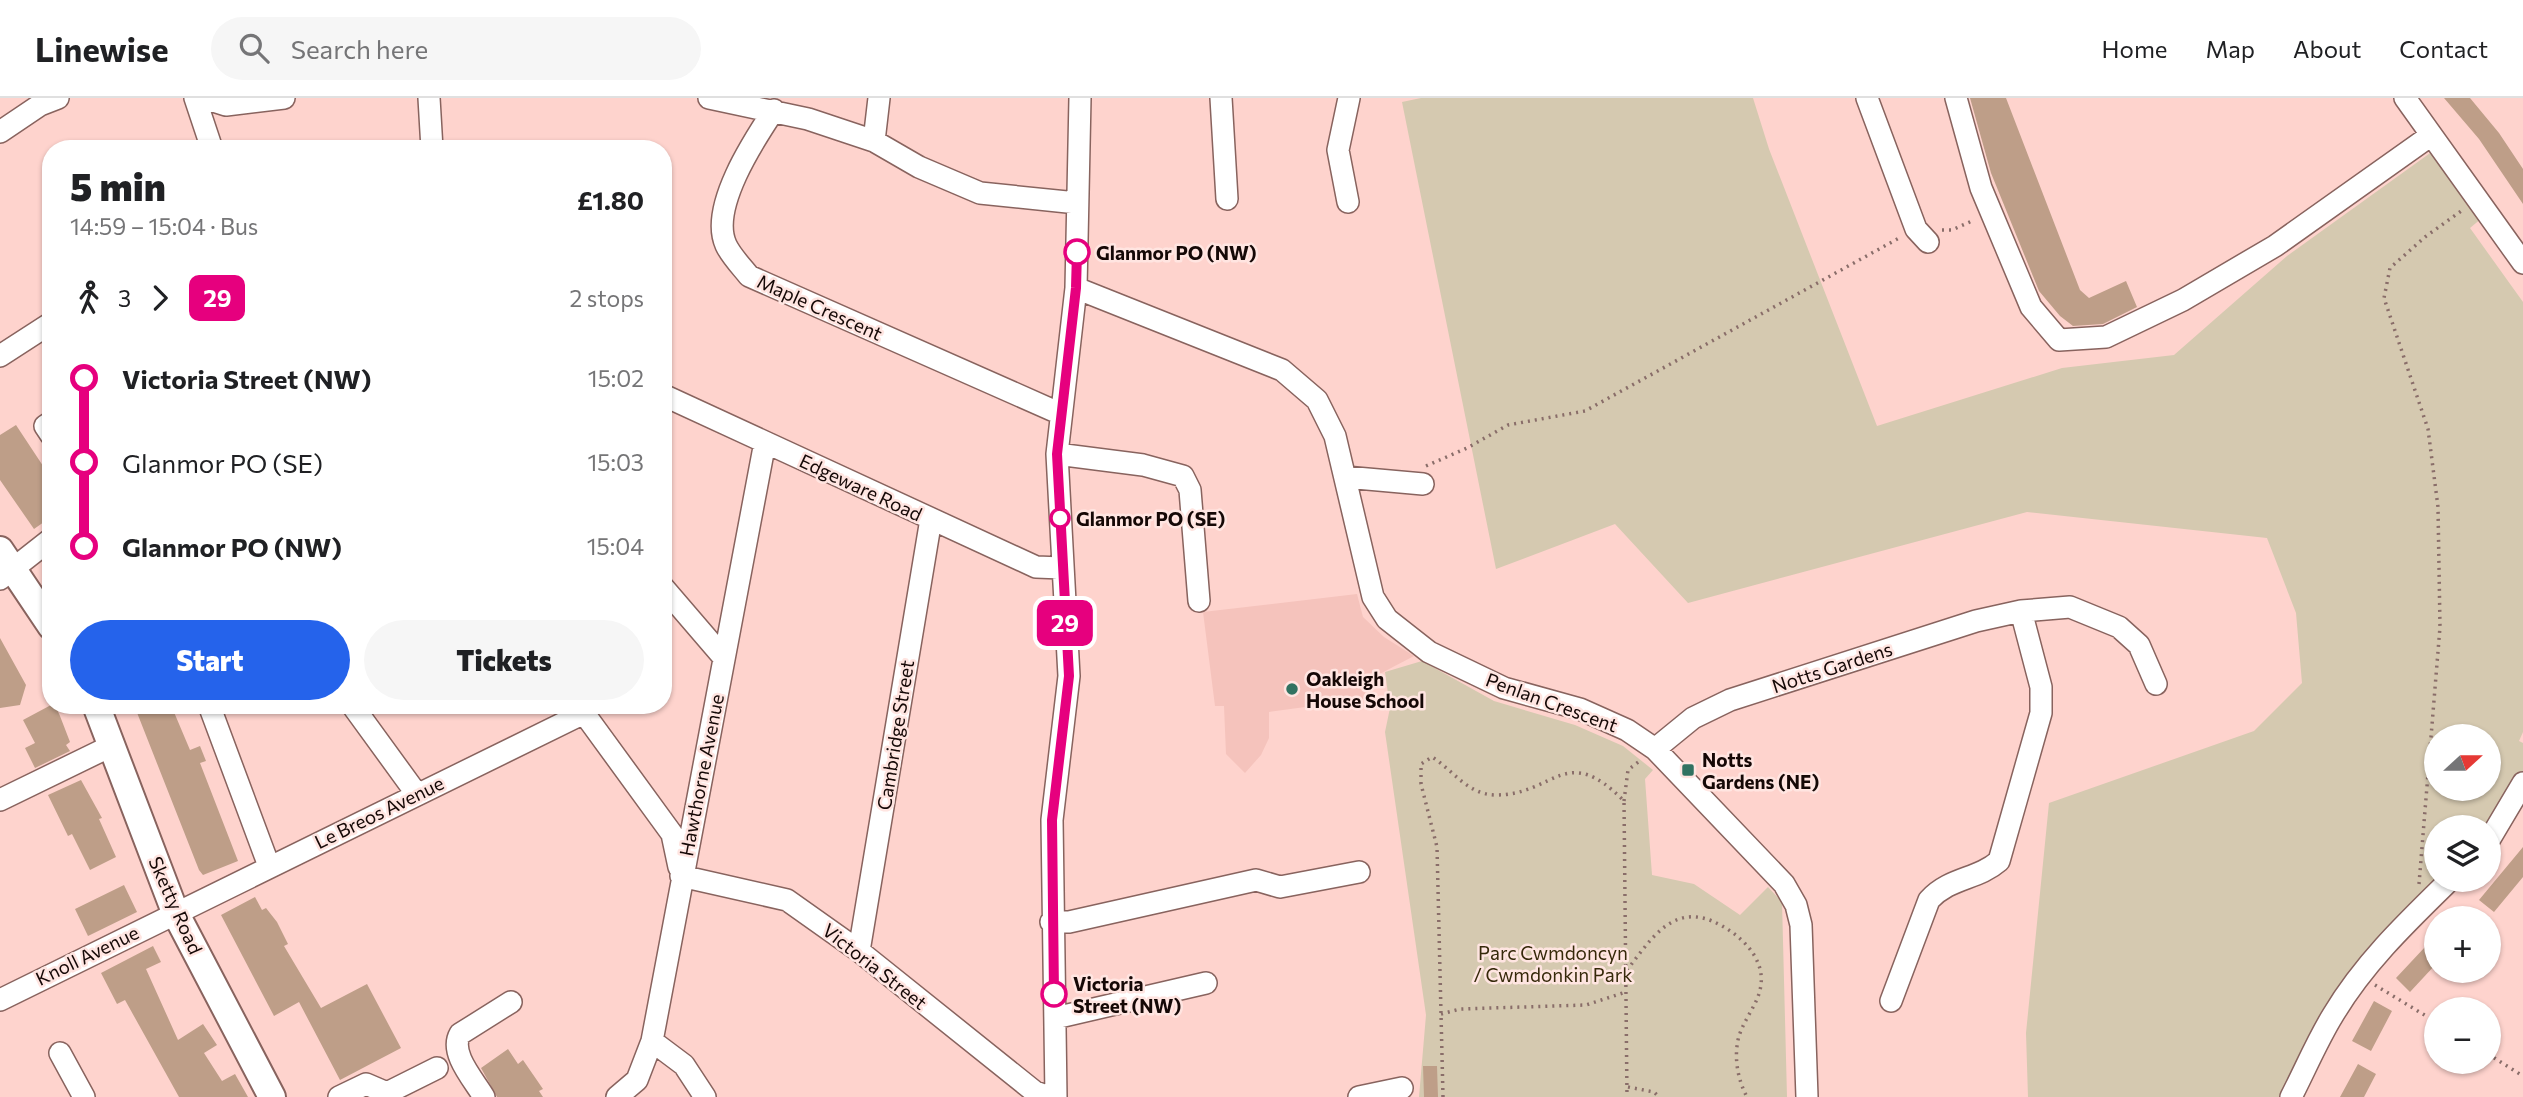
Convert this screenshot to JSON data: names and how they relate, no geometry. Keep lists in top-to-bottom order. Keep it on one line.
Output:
{"streets":{"main road":["Sketty Road"],"street":["Maple Crescent","Edgeware Road","Notts Gardens","Penlan Crescent","Cambridge Street","Hawthorne Avenue","Le Breos Avenue","Knoll Avenue","Victoria Street"]},"crossings":[["Edgeware Road","Cambridge Street"],["Edgeware Road","Hawthorne Avenue"],["Notts Gardens","Penlan Crescent"],["Cambridge Street","Victoria Street"],["Hawthorne Avenue","Victoria Street"],["Le Breos Avenue","Sketty Road"],["Le Breos Avenue","Knoll Avenue"],["Sketty Road","Knoll Avenue"]],"parks":["Parc Cwmdoncyn / Cwmdonkin Park"],"places":{"other":["Glanmor PO (NW)","Glanmor PO (SE)","Oakleigh House School","Victoria Street (NW)"],"transit":["Notts Gardens (NE)"]},"lines":["bus line 29"],"north":"right","page":{"header":"Linewise","search":"Search here","nav":["Home","Map","About","Contact"],"on_map":"29","heading":["5 min","14:59 – 15:04 · Bus","£1.80"],"legs":["3","29","2 stops"],"list":[{"name":"Victoria Street (NW)","value":"15:02"},{"name":"Glanmor PO (SE)","value":"15:03"},{"name":"Glanmor PO (NW)","value":"15:04"}],"buttons":["Start","Tickets"],"map_buttons":["+","−"]}}
